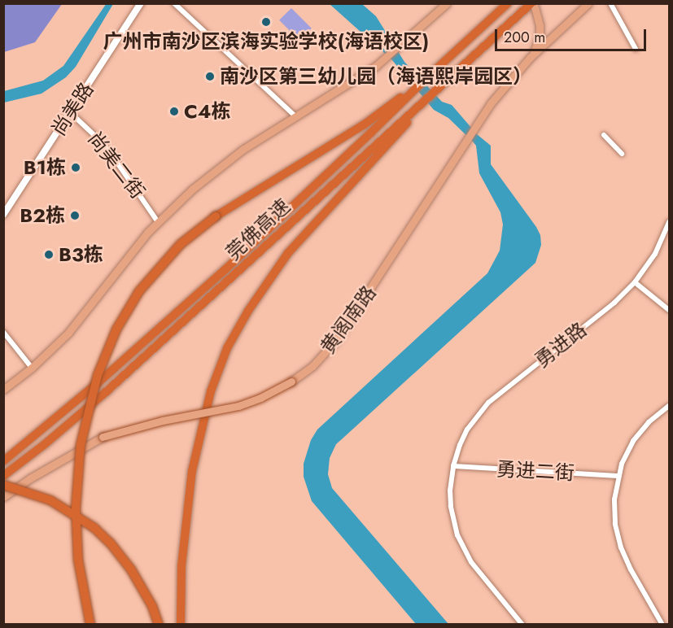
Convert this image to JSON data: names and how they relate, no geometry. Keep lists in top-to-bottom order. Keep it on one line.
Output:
{"streets":{"highway":["莞佛高速"],"main road":["黄阁南路"],"street":["尚美路","尚美二街","勇进路","勇进二街"]},"crossings":[["尚美路","尚美二街"],["勇进路","勇进二街"]],"places":["广州市南沙区滨海实验学校(海语校区)","南沙区第三幼儿园（海语熙岸园区）","C4栋","B1栋","B2栋","B3栋"],"scale_bar":"200 m"}
